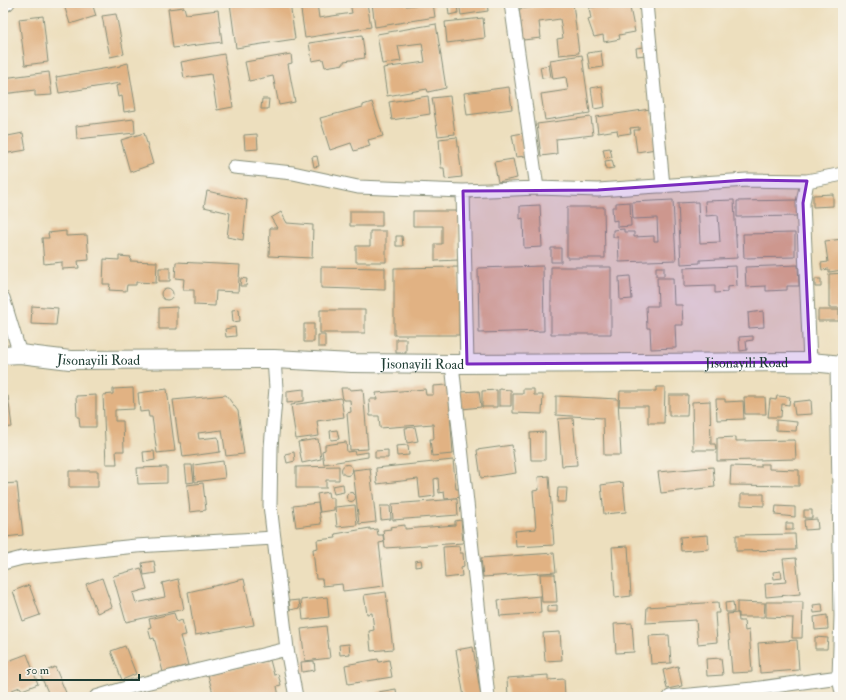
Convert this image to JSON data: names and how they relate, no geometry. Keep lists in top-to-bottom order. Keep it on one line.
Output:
{"streets":{"street":["Jisonayili Road"]},"scale_bar":"50 m"}
